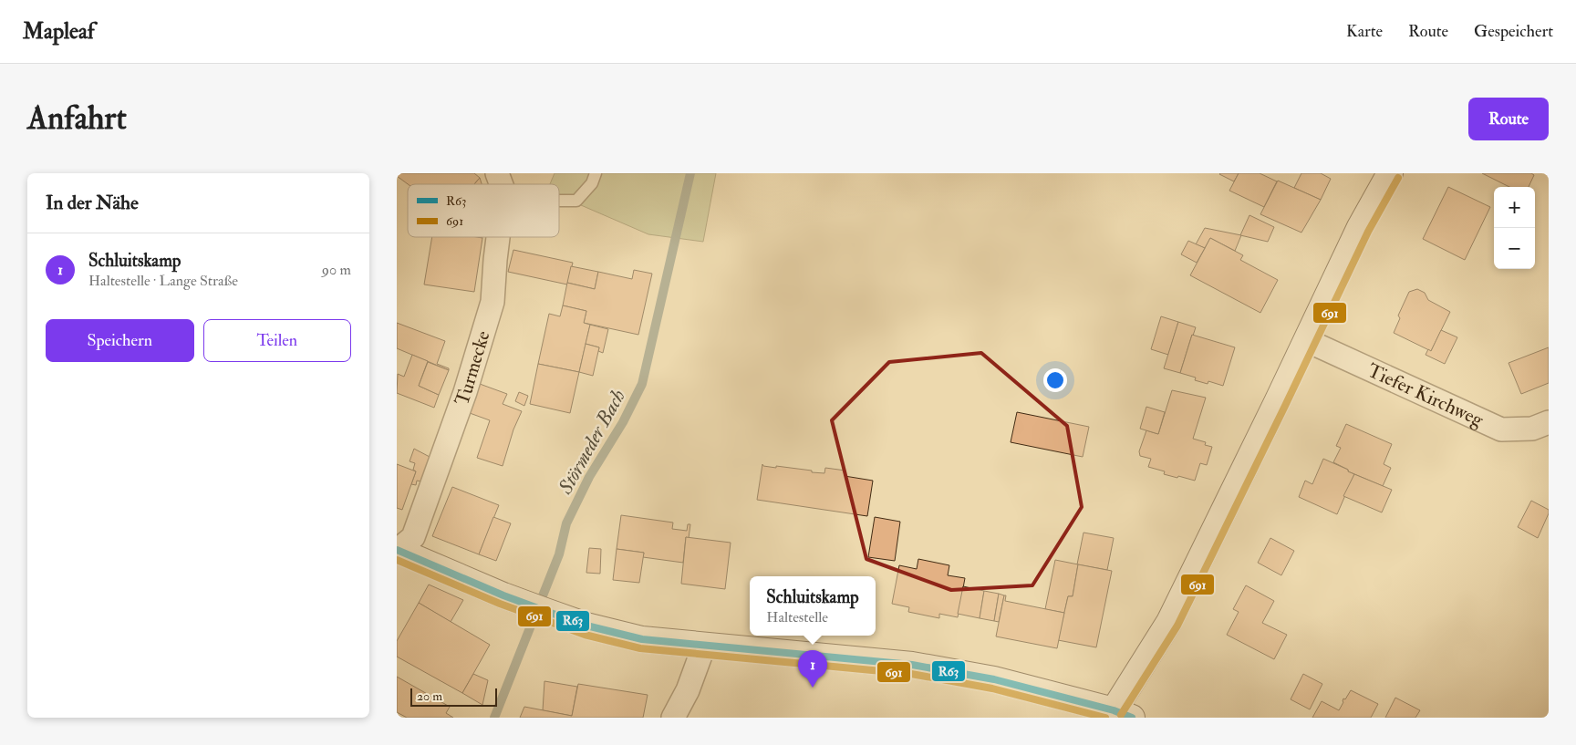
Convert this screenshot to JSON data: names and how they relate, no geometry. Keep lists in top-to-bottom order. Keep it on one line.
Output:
{"streets":{"street":["Turmecke","Tiefer Kirchweg"]},"water":["Störmeder Bach"],"lines":["transit line 691","transit line R63"],"legend":["R63","691"],"scale_bar":"20 m","page":{"header":"Mapleaf","nav":["Karte","Route","Gespeichert"],"buttons":["Route",["Speichern","Teilen"]],"title":"Anfahrt","heading":"In der Nähe","map_buttons":["+","−"],"list":[{"mark":"1","name":"Schluitskamp","note":"Haltestelle · Lange Straße","value":"90 m"}],"popup":["Schluitskamp","Haltestelle"],"pins":"1","scale":"20 m"}}
